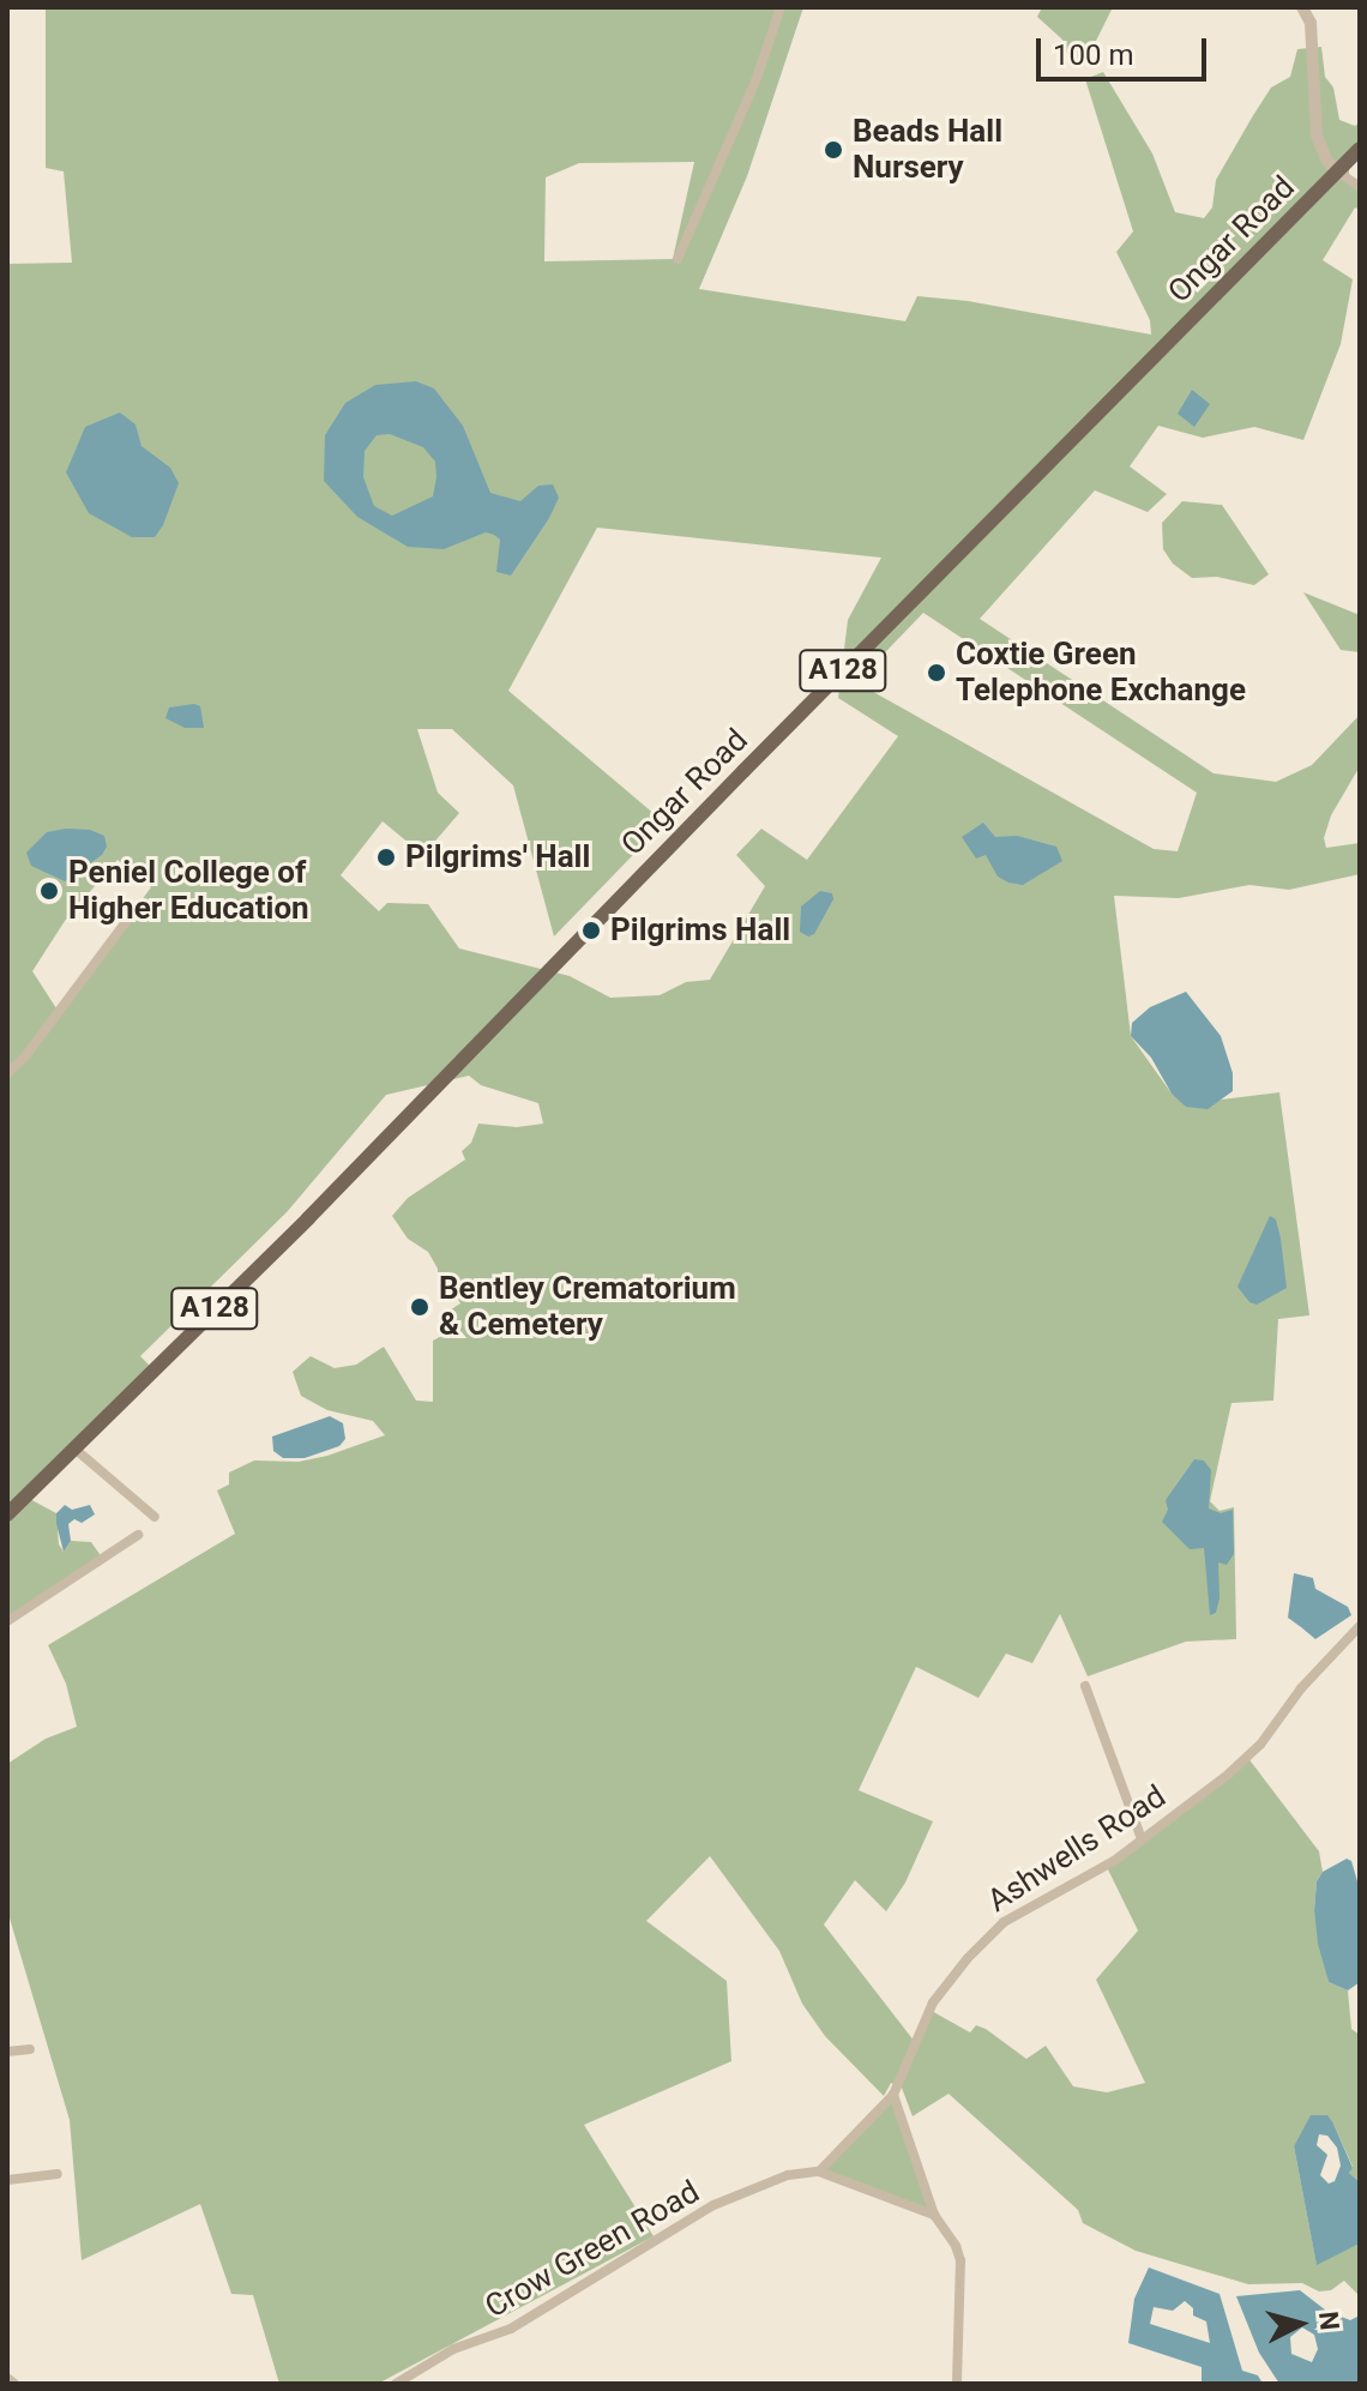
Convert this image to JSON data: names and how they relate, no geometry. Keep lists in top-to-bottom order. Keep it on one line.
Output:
{"streets":{"main road":["Ongar Road","A128"],"street":["Ashwells Road","Crow Green Road"]},"places":["Beads Hall Nursery","Coxtie Green Telephone Exchange","Pilgrims' Hall","Peniel College of Higher Education","Pilgrims Hall","Bentley Crematorium & Cemetery"],"scale_bar":"100 m","north":"right"}
